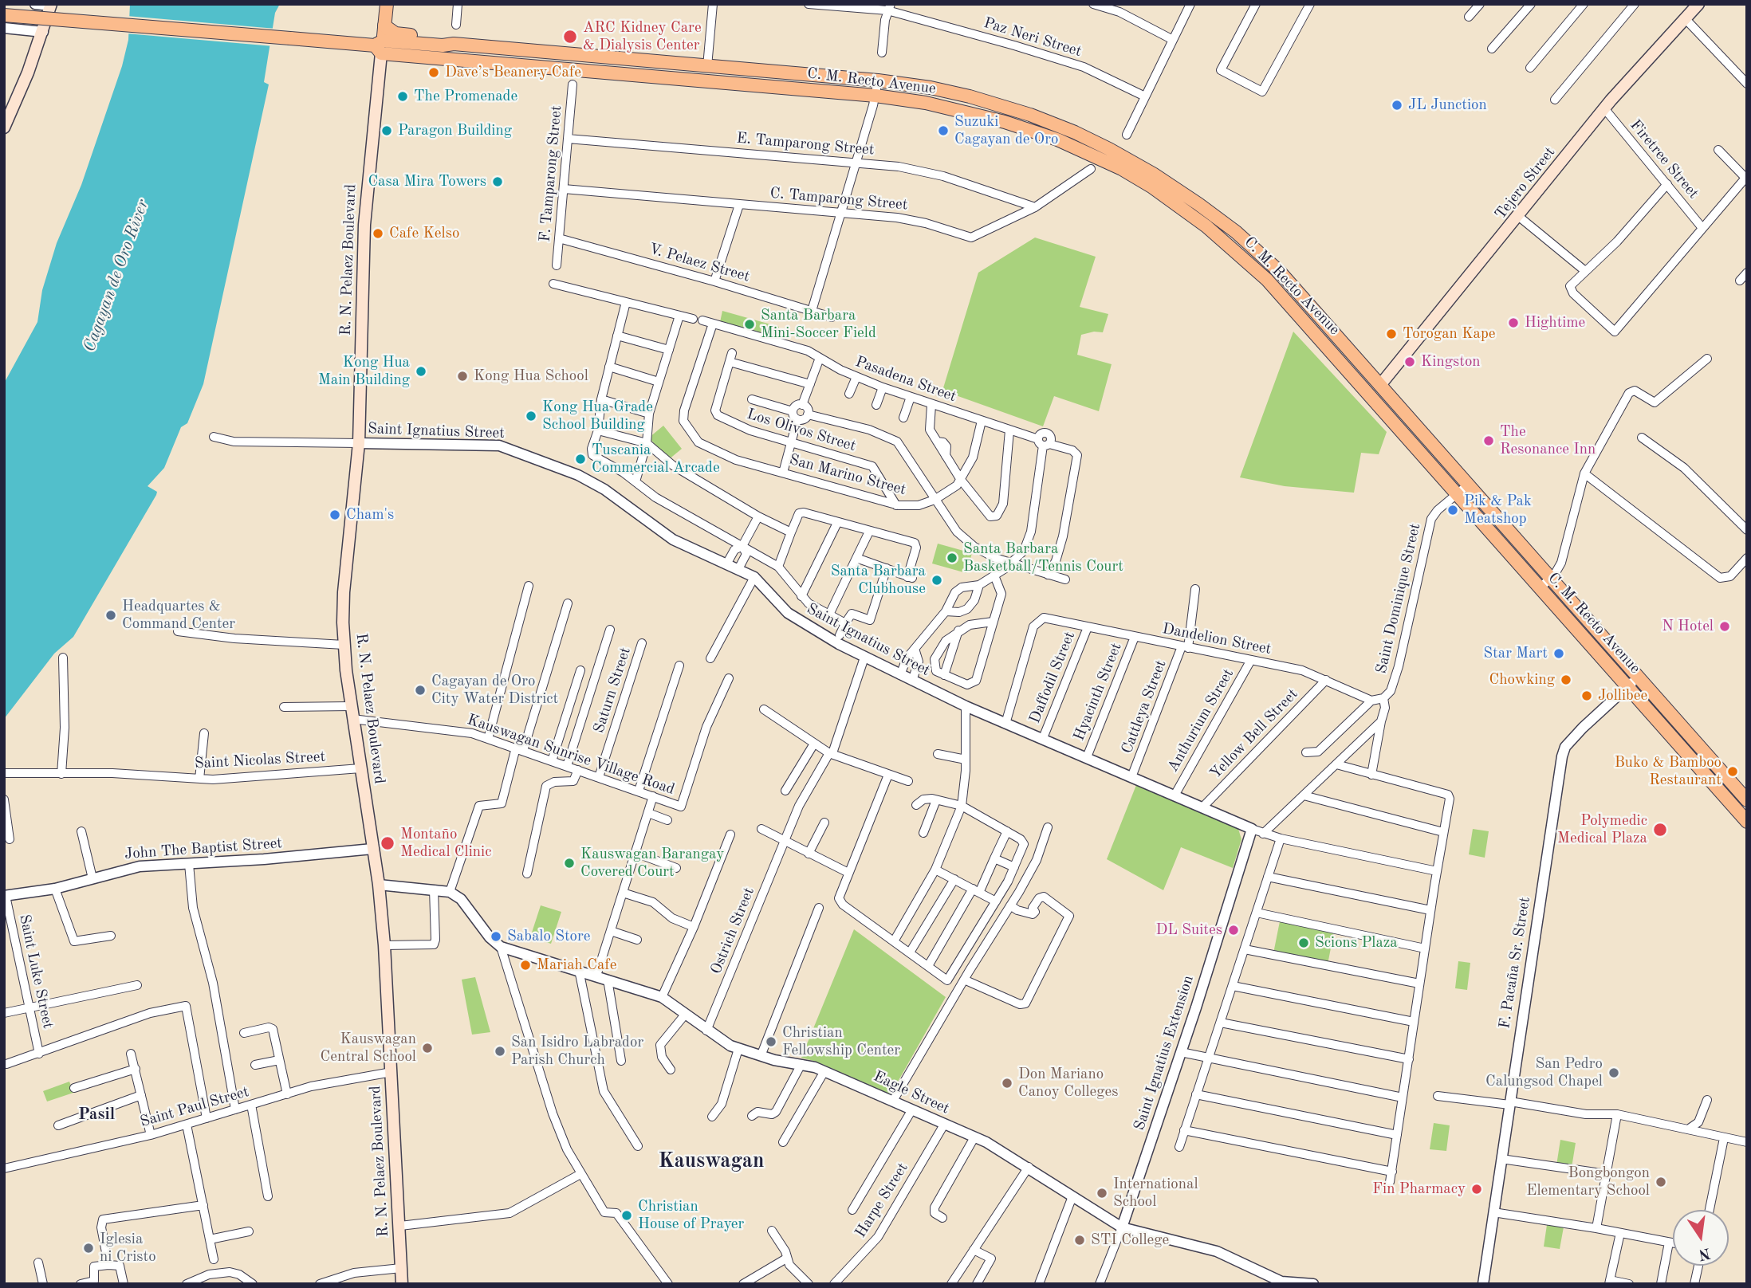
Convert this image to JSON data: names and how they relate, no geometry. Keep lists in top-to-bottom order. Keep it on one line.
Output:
{"streets":{"main road":["C. M. Recto Avenue","Tejero Street","R. N. Pelaez Boulevard"],"street":["Paz Neri Street","E. Tamparong Street","Firetree Street","F. Tamparong Street","C. Tamparong Street","V. Pelaez Street","Pasadena Street","Los Olivos Street","Saint Ignatius Street","San Marino Street","Saint Dominique Street","Dandelion Street","Daffodil Street","Saturn Street","Hyacinth Street","Cattleya Street","Anthurium Street","Yellow Bell Street","Kauswagan Sunrise Village Road","Saint Nicolas Street","John The Baptist Street","Ostrich Street","F. Pacaña Sr. Street","Saint Luke Street","Saint Ignatius Extension","Eagle Street","Saint Paul Street","Harpe Street"]},"crossings":[["C. M. Recto Avenue","Tejero Street"],["C. M. Recto Avenue","R. N. Pelaez Boulevard"],["C. M. Recto Avenue","Saint Dominique Street"],["C. M. Recto Avenue","F. Pacaña Sr. Street"],["E. Tamparong Street","F. Tamparong Street"],["E. Tamparong Street","C. Tamparong Street"],["Firetree Street","Tejero Street"],["F. Tamparong Street","C. Tamparong Street"],["F. Tamparong Street","V. Pelaez Street"],["R. N. Pelaez Boulevard","Saint Ignatius Street"],["R. N. Pelaez Boulevard","Kauswagan Sunrise Village Road"],["R. N. Pelaez Boulevard","Saint Nicolas Street"],["R. N. Pelaez Boulevard","John The Baptist Street"],["R. N. Pelaez Boulevard","Saint Paul Street"],["Pasadena Street","San Marino Street"],["Los Olivos Street","San Marino Street"],["Saint Ignatius Street","Dandelion Street"],["Saint Ignatius Street","Daffodil Street"],["Saint Ignatius Street","Hyacinth Street"],["Saint Ignatius Street","Cattleya Street"],["Saint Ignatius Street","Anthurium Street"],["Saint Ignatius Street","Yellow Bell Street"],["Saint Ignatius Street","Ostrich Street"],["Saint Ignatius Street","Saint Ignatius Extension"],["Dandelion Street","Daffodil Street"],["Dandelion Street","Hyacinth Street"],["Dandelion Street","Cattleya Street"],["Dandelion Street","Anthurium Street"],["Dandelion Street","Yellow Bell Street"],["Saturn Street","Kauswagan Sunrise Village Road"],["John The Baptist Street","Saint Luke Street"],["Ostrich Street","Eagle Street"],["Saint Ignatius Extension","Eagle Street"],["Eagle Street","Harpe Street"]],"districts":["Pasil","Kauswagan"],"water":["Cagayan de Oro River"],"places":["ARC Kidney Care & Dialysis Center","Dave’s Beanery Cafe","The Promenade","JL Junction","Paragon Building","Suzuki Cagayan de Oro","Casa Mira Towers","Cafe Kelso","Hightime","Santa Barbara Mini-Soccer Field","Torogan Kape","Kingston","Kong Hua Main Building","Kong Hua School","Kong Hua Grade School Building","The Resonance Inn","Tuscania Commercial Arcade","Pik & Pak Meatshop","Cham's","Santa Barbara Basketball/Tennis Court","Santa Barbara Clubhouse","Headquartes & Command Center","N Hotel","Star Mart","Chowking","Cagayan de Oro City Water District","Jollibee","Buko & Bamboo Restaurant","Polymedic Medical Plaza","Montaño Medical Clinic","Kauswagan Barangay Covered Court","DL Suites","Sabalo Store","Scions Plaza","Mariah Cafe","Christian Fellowship Center","Kauswagan Central School","San Isidro Labrador Parish Church","San Pedro Calungsod Chapel","Don Mariano Canoy Colleges","Bongbongon Elementary School","Fin Pharmacy","International School","Christian House of Prayer","STI College","Iglesia ni Cristo"],"north":"bottom"}
